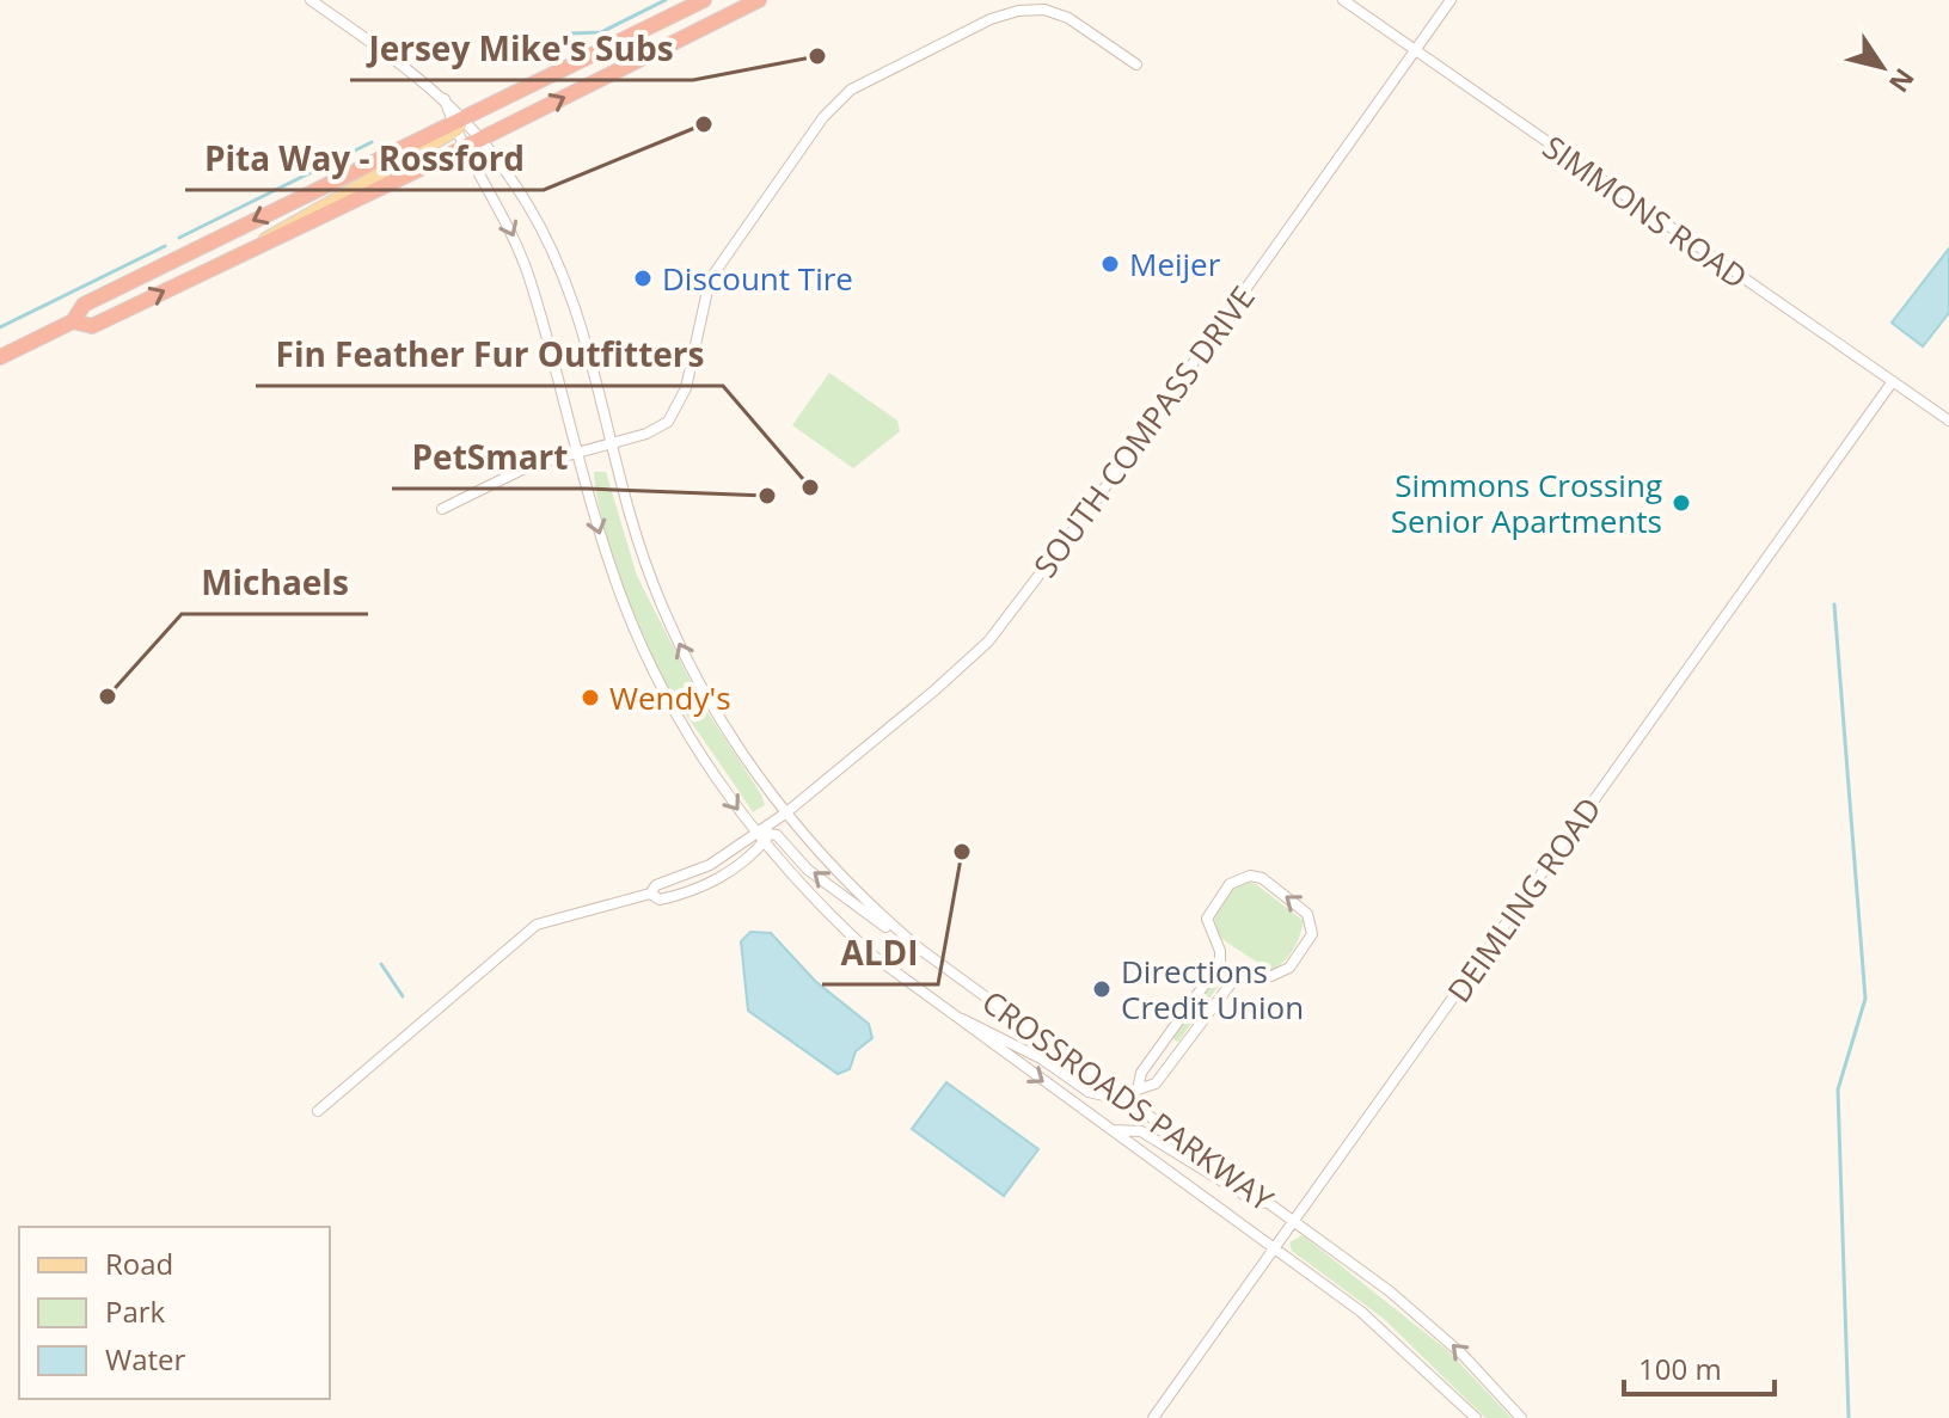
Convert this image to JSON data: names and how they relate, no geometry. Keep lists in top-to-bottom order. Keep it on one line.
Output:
{"streets":{"street":["SIMMONS ROAD","SOUTH COMPASS DRIVE","DEIMLING ROAD","CROSSROADS PARKWAY"]},"crossings":[["SIMMONS ROAD","SOUTH COMPASS DRIVE"],["SIMMONS ROAD","DEIMLING ROAD"],["SOUTH COMPASS DRIVE","CROSSROADS PARKWAY"],["DEIMLING ROAD","CROSSROADS PARKWAY"]],"places":["Jersey Mike's Subs","Pita Way - Rossford","Meijer","Discount Tire","Fin Feather Fur Outfitters","PetSmart","Simmons Crossing Senior Apartments","Michaels","Wendy's","ALDI","Directions Credit Union"],"legend":["Road","Park","Water"],"scale_bar":"100 m","north":"bottom right"}
